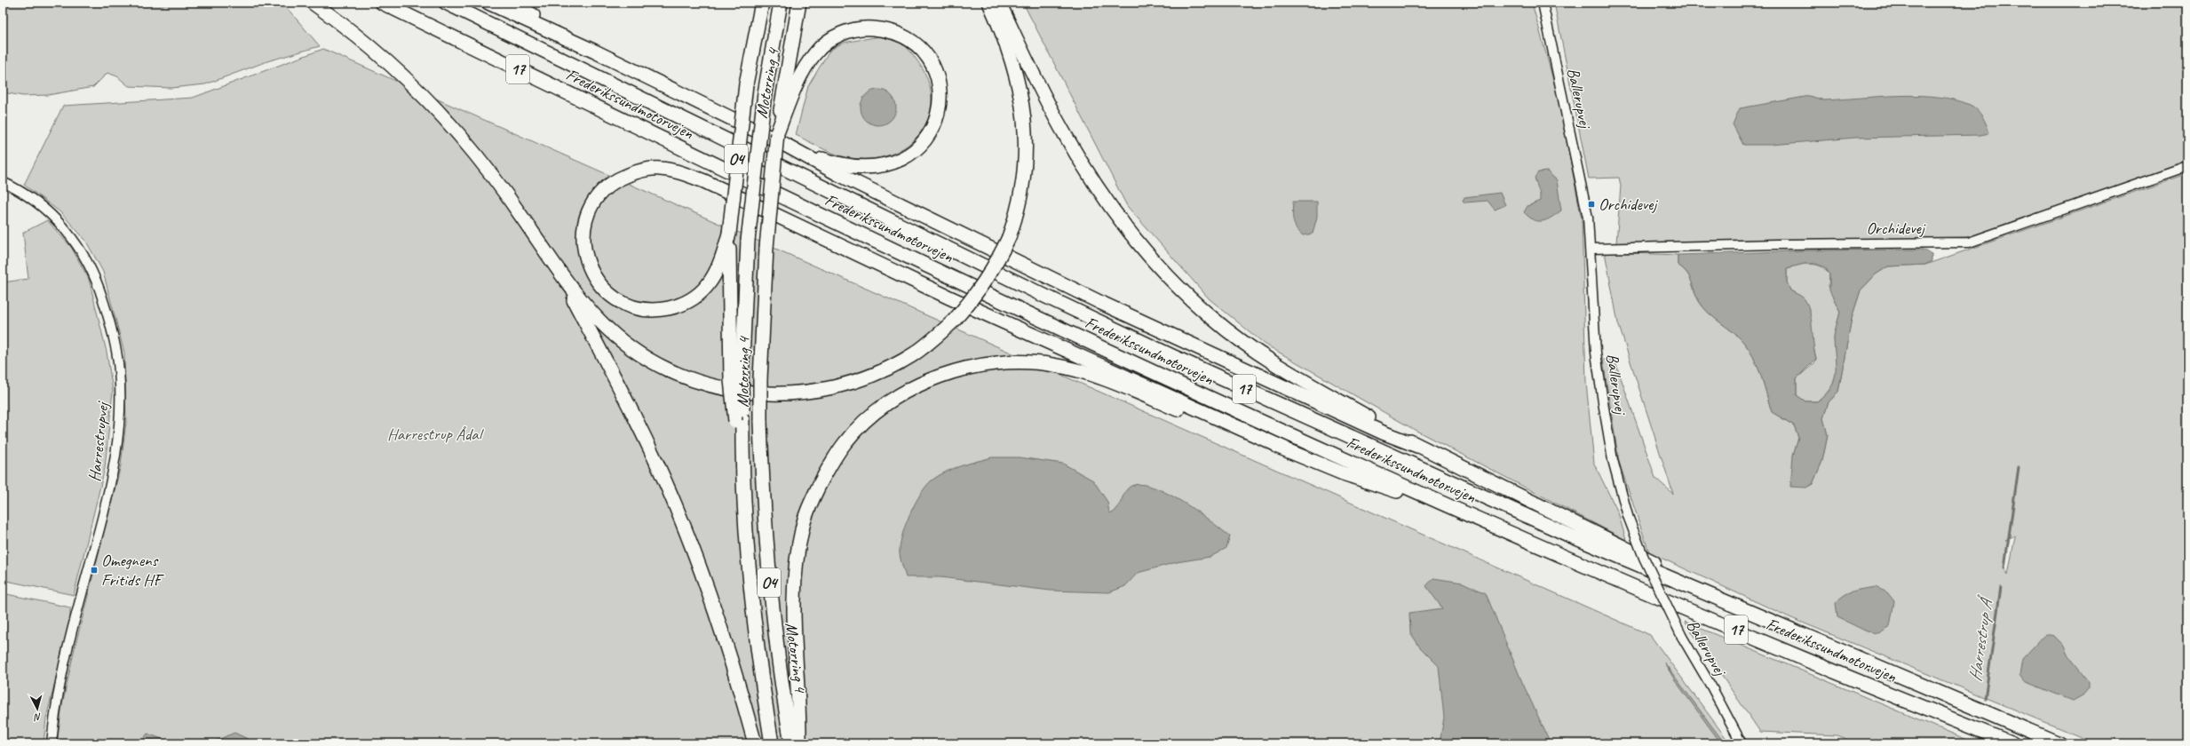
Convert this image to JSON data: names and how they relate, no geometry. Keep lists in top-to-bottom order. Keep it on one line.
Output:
{"streets":{"highway":["17","Motorring 4","Frederikssundmotorvejen","O4"],"street":["Ballerupvej","Orchidevej","Harrestrupvej"]},"crossings":[["Ballerupvej","Orchidevej"]],"water":["Harrestrup Å"],"parks":["Harrestrup Ådal"],"places":{"transit":["Orchidevej","Omegnens Fritids HF"]},"north":"bottom"}
